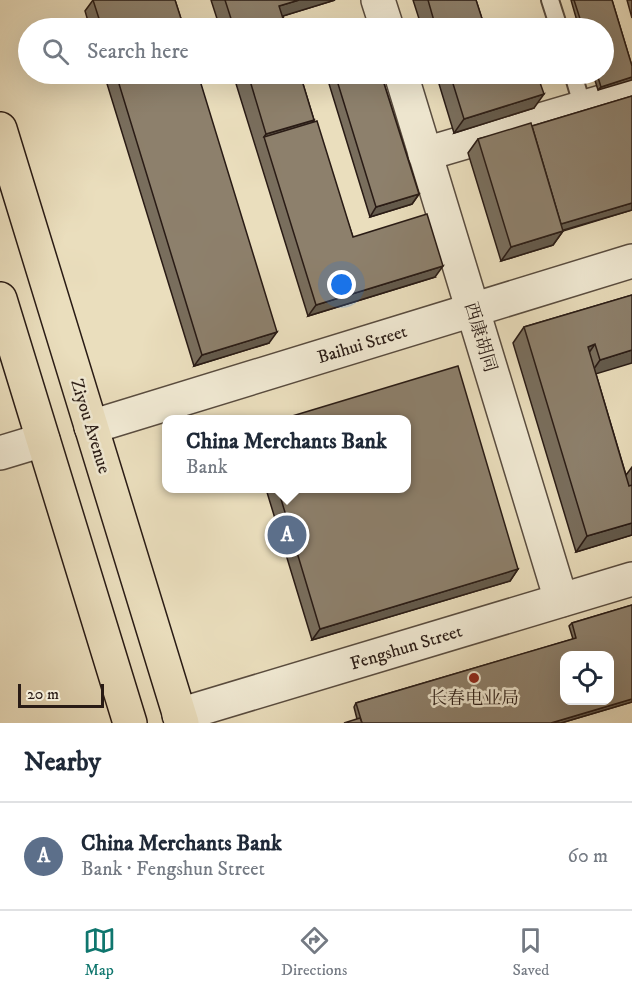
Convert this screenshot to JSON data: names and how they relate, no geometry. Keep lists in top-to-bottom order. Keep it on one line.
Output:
{"streets":{"main road":["Ziyou Avenue"],"street":["西康胡同","Baihui Street","Fengshun Street"]},"crossings":[["西康胡同","Baihui Street"],["西康胡同","Fengshun Street"],["Baihui Street","Ziyou Avenue"],["Ziyou Avenue","Fengshun Street"]],"places":["长春电业局"],"scale_bar":"20 m","page":{"search":"Search here","popup":["China Merchants Bank","Bank"],"pins":"A","scale":"20 m","heading":"Nearby","list":[{"mark":"A","name":"China Merchants Bank","note":"Bank · Fengshun Street","value":"60 m"}],"nav":["Map","Directions","Saved"]}}
